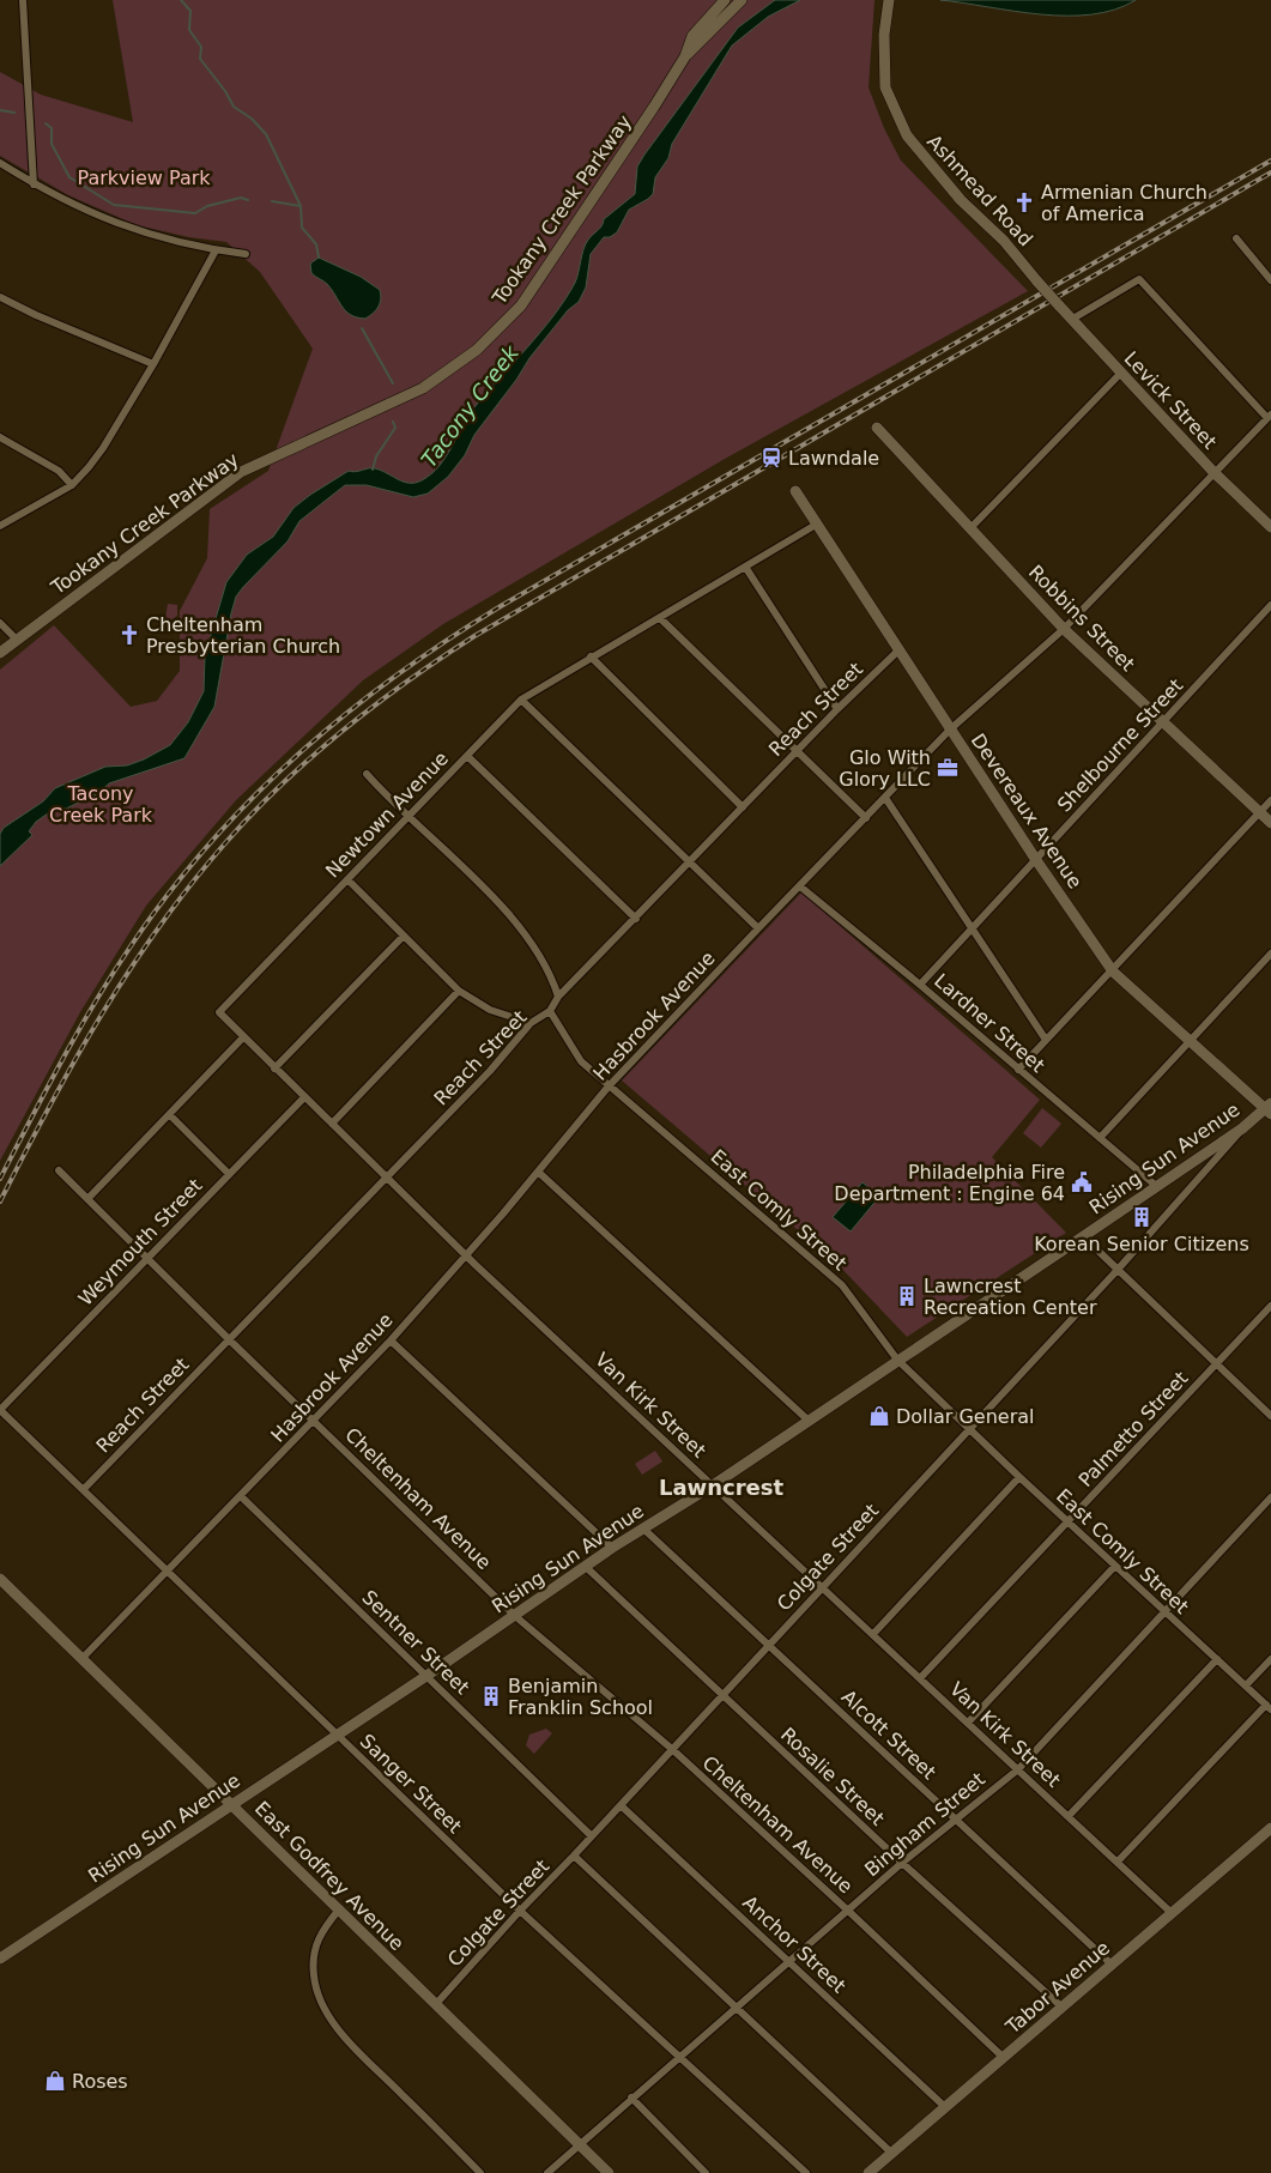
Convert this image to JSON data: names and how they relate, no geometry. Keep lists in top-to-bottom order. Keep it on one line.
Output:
{"streets":{"street":["Ashmead Road","Tookany Creek Parkway","Levick Street","Robbins Street","Reach Street","Shelbourne Street","Devereaux Avenue","Newtown Avenue","Hasbrook Avenue","Lardner Street","Rising Sun Avenue","East Comly Street","Weymouth Street","Van Kirk Street","Palmetto Street","Cheltenham Avenue","Colgate Street","Sentner Street","Alcott Street","Rosalie Street","Sanger Street","Bingham Street","East Godfrey Avenue","Anchor Street","Tabor Avenue"]},"crossings":[["Ashmead Road","Levick Street"],["Levick Street","Hasbrook Avenue"],["Robbins Street","Shelbourne Street"],["Robbins Street","Hasbrook Avenue"],["Reach Street","Devereaux Avenue"],["Reach Street","East Comly Street"],["Reach Street","Van Kirk Street"],["Reach Street","Cheltenham Avenue"],["Reach Street","Sanger Street"],["Shelbourne Street","Devereaux Avenue"],["Shelbourne Street","Lardner Street"],["Devereaux Avenue","Newtown Avenue"],["Devereaux Avenue","Hasbrook Avenue"],["Devereaux Avenue","Rising Sun Avenue"],["Newtown Avenue","Van Kirk Street"],["Hasbrook Avenue","Lardner Street"],["Hasbrook Avenue","East Comly Street"],["Hasbrook Avenue","Van Kirk Street"],["Hasbrook Avenue","Cheltenham Avenue"],["Hasbrook Avenue","Sentner Street"],["Hasbrook Avenue","Sanger Street"],["Hasbrook Avenue","East Godfrey Avenue"],["Lardner Street","Rising Sun Avenue"],["Rising Sun Avenue","East Comly Street"],["Rising Sun Avenue","Van Kirk Street"],["Rising Sun Avenue","Cheltenham Avenue"],["Rising Sun Avenue","Colgate Street"],["Rising Sun Avenue","Sentner Street"],["Rising Sun Avenue","Alcott Street"],["Rising Sun Avenue","Rosalie Street"],["Rising Sun Avenue","Sanger Street"],["Rising Sun Avenue","East Godfrey Avenue"],["East Comly Street","Palmetto Street"],["East Comly Street","Colgate Street"],["East Comly Street","Bingham Street"],["Weymouth Street","Van Kirk Street"],["Weymouth Street","Cheltenham Avenue"],["Weymouth Street","Sanger Street"],["Van Kirk Street","Palmetto Street"],["Van Kirk Street","Colgate Street"],["Van Kirk Street","Bingham Street"],["Van Kirk Street","Tabor Avenue"],["Cheltenham Avenue","Colgate Street"],["Cheltenham Avenue","Bingham Street"],["Cheltenham Avenue","Tabor Avenue"],["Colgate Street","Sentner Street"],["Colgate Street","Alcott Street"],["Colgate Street","Rosalie Street"],["Colgate Street","Sanger Street"],["Colgate Street","East Godfrey Avenue"],["Colgate Street","Anchor Street"],["Alcott Street","Bingham Street"],["Alcott Street","Tabor Avenue"],["Rosalie Street","Bingham Street"],["Rosalie Street","Tabor Avenue"],["Sanger Street","Bingham Street"],["Bingham Street","East Godfrey Avenue"],["Bingham Street","Anchor Street"],["Anchor Street","Tabor Avenue"]],"districts":["Lawncrest"],"water":["Tacony Creek"],"parks":["Parkview Park","Tacony Creek Park"],"places":{"church":["Armenian Church of America","Cheltenham Presbyterian Church"],"station":["Lawndale"],"office":["Glo With Glory LLC"],"public building":["Philadelphia Fire Department : Engine 64"],"building":["Korean Senior Citizens","Lawncrest Recreation Center","Benjamin Franklin School"],"shop":["Dollar General","Roses"]}}
